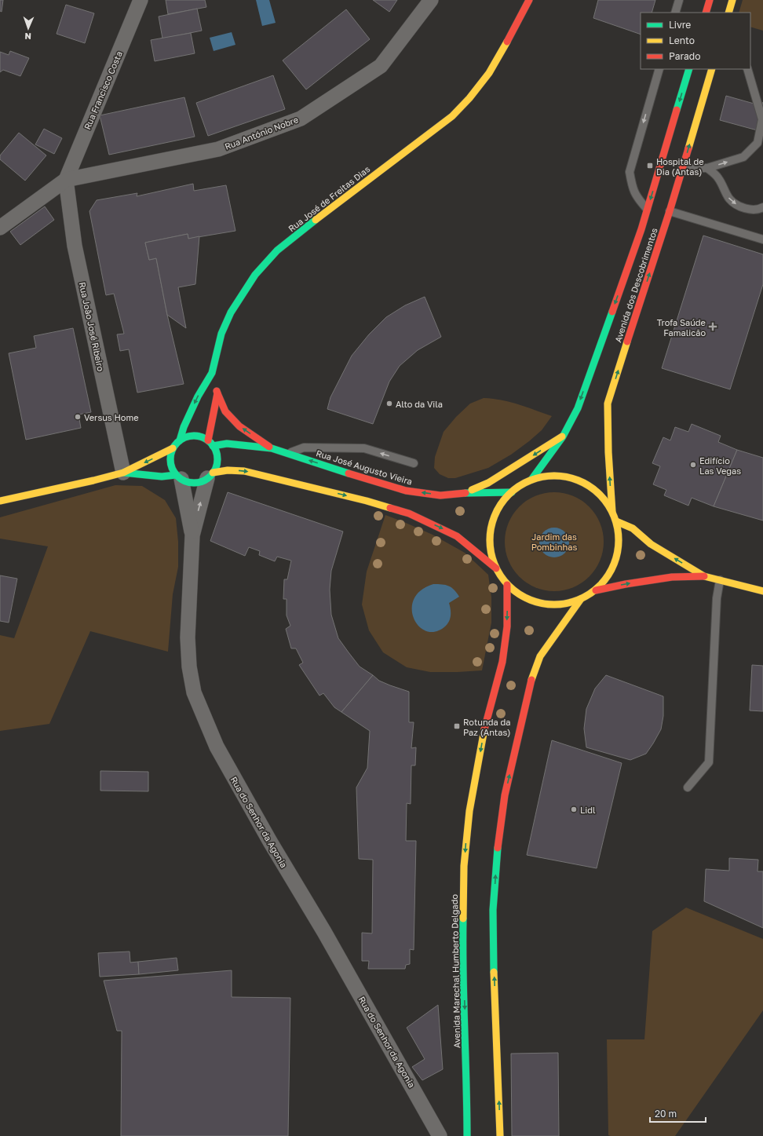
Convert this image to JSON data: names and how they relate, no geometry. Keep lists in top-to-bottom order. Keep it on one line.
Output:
{"streets":{"main road":["Rua José de Freitas Dias","Avenida dos Descobrimentos","Rua José Augusto Vieira","Avenida Marechal Humberto Delgado"],"street":["Rua Francisco Costa","Rua António Nobre","Rua João José Ribeiro","Rua do Senhor da Agonia"]},"crossings":[["Rua Francisco Costa","Rua António Nobre"],["Rua Francisco Costa","Rua João José Ribeiro"],["Rua António Nobre","Rua João José Ribeiro"],["Rua José de Freitas Dias","Rua José Augusto Vieira"],["Rua José de Freitas Dias","Rua do Senhor da Agonia"],["Rua José Augusto Vieira","Rua do Senhor da Agonia"]],"parks":["Jardim das Pombinhas"],"places":{"transit":["Hospital de Dia (Antas)","Rotunda da Paz (Antas)"],"health":["Trofa Saúde Famalicão"],"other":["Alto da Vila","Versus Home","Edifício Las Vegas","Lidl"]},"legend":["Livre","Lento","Parado"],"scale_bar":"20 m","north":"bottom"}
